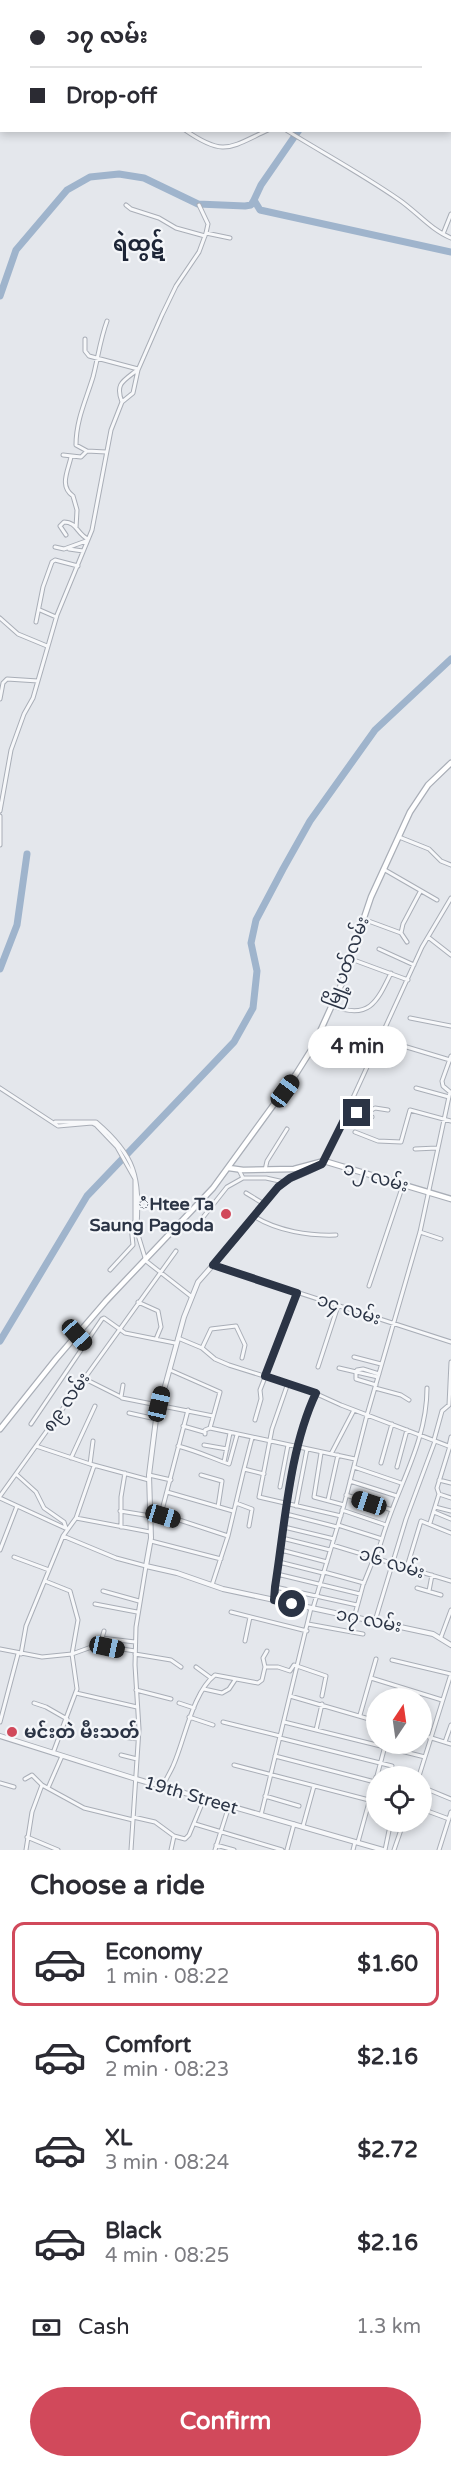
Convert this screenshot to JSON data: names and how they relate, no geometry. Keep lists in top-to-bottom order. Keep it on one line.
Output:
{"streets":{"main road":["မြို့ပတ်လမ်း","၁၂ လမ်း"],"street":["၁၄ လမ်း","၈၉ လမ်း","၁၆ လမ်း","၁၇ လမ်း","19th Street"]},"crossings":[["မြို့ပတ်လမ်း","၁၂ လမ်း"]],"districts":["ရဲထွဋ်"],"places":["ံHtee Ta Saung Pagoda","မင်းတဲ မီးသတ်"],"north":"top","page":{"banner":["၁၇ လမ်း","Drop-off"],"bubble":"4 min","heading":"Choose a ride","list":[{"name":"Economy","note":"1 min · 08:22","value":"$1.60"},{"name":"Comfort","note":"2 min · 08:23","value":"$2.16"},{"name":"XL","note":"3 min · 08:24","value":"$2.72"},{"name":"Black","note":"4 min · 08:25","value":"$2.16"}],"pay":["Cash","1.3 km"],"buttons":"Confirm"}}
